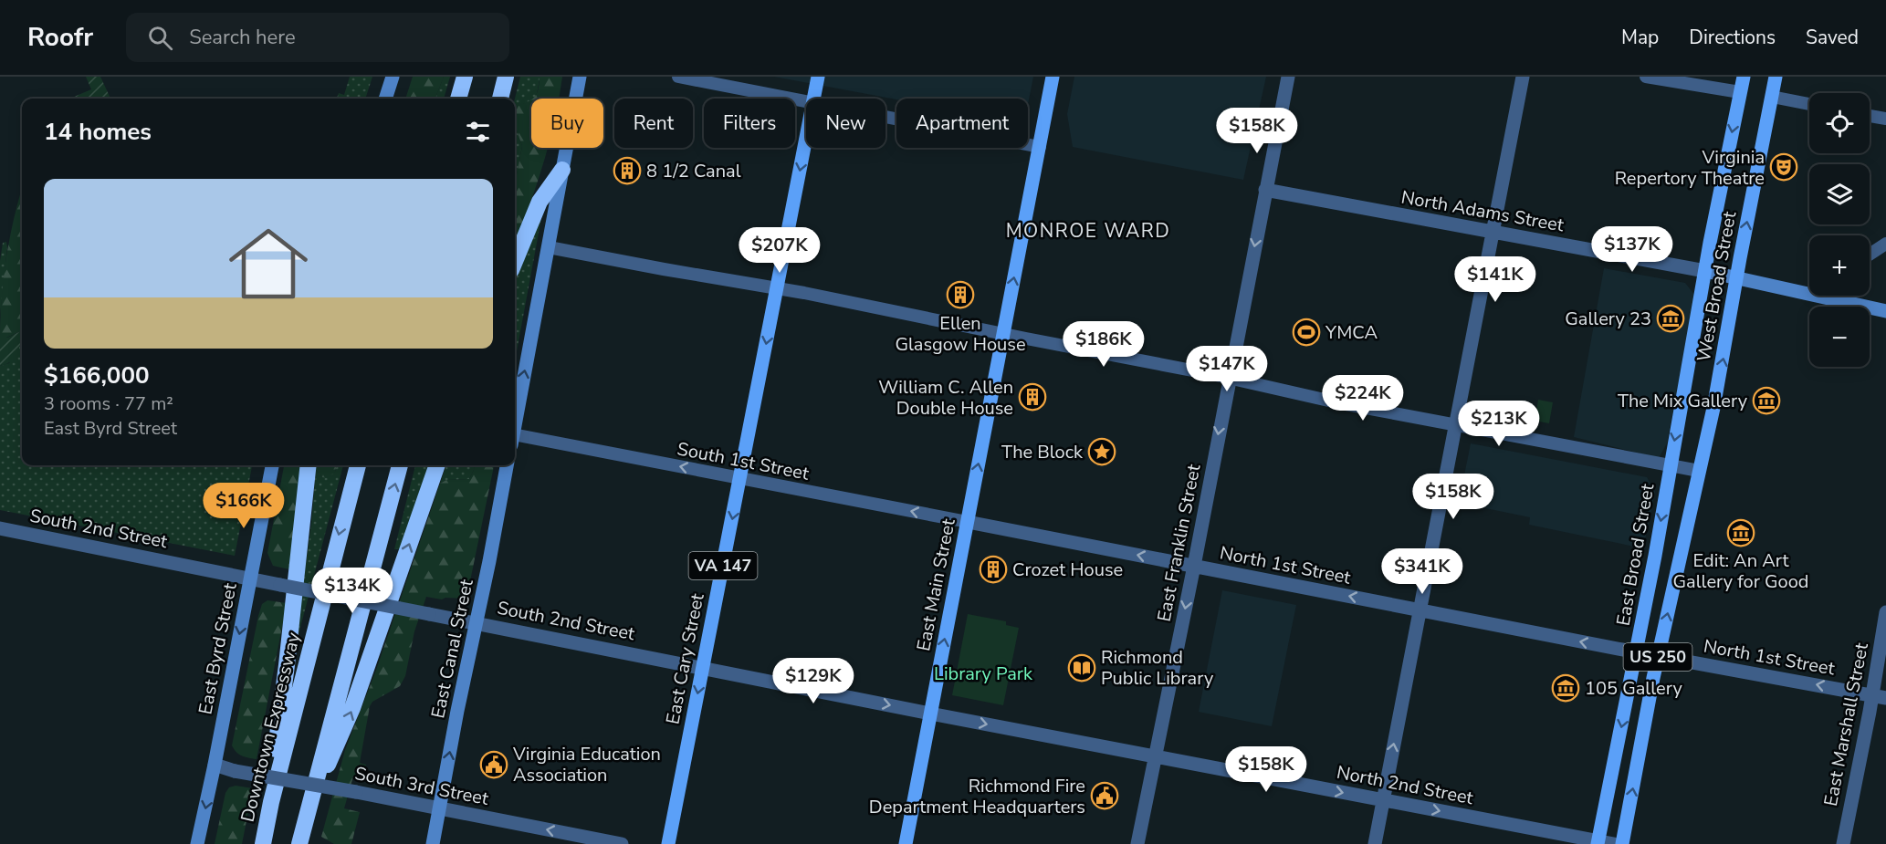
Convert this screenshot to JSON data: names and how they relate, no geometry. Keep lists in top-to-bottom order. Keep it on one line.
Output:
{"streets":{"highway":["Downtown Expressway"],"main road":["North Adams Street","West Broad Street","East Broad Street","VA 147","East Main Street","East Byrd Street","East Canal Street","US 250","East Cary Street"],"street":["South 1st Street","South 2nd Street","East Franklin Street","North 1st Street","East Marshall Street","North 2nd Street","South 3rd Street"]},"crossings":[["North Adams Street","West Broad Street"],["North Adams Street","East Franklin Street"],["West Broad Street","East Broad Street"],["West Broad Street","US 250"],["South 1st Street","North 1st Street"],["South 1st Street","East Main Street"],["South 1st Street","East Cary Street"],["South 2nd Street","East Main Street"],["South 2nd Street","East Byrd Street"],["South 2nd Street","East Canal Street"],["South 2nd Street","East Cary Street"],["South 2nd Street","North 2nd Street"],["East Franklin Street","North 1st Street"],["East Franklin Street","North 2nd Street"],["East Broad Street","North 1st Street"],["East Broad Street","North 2nd Street"],["North 1st Street","East Main Street"],["North 1st Street","US 250"],["North 1st Street","East Marshall Street"],["VA 147","East Cary Street"],["East Main Street","North 2nd Street"],["East Byrd Street","South 3rd Street"],["East Canal Street","South 3rd Street"]],"one_way":["South 1st Street","East Franklin Street","North 1st Street","East Main Street","East Byrd Street","East Canal Street","East Cary Street","North 2nd Street","South 3rd Street"],"districts":["MONROE WARD"],"parks":["Library Park"],"places":{"theatre":["Virginia Repertory Theatre"],"building":["8 1/2 Canal","Ellen Glasgow House","William C. Allen Double House","Crozet House"],"museum":["Gallery 23","The Mix Gallery","Edit: An Art Gallery for Good","105 Gallery"],"sports":["YMCA"],"place":["The Block"],"library":["Richmond Public Library"],"public building":["Virginia Education Association","Richmond Fire Department Headquarters"]},"page":{"header":"Roofr","search":"Search here","nav":["Map","Directions","Saved"],"map_buttons":["+","−"],"chip":["Buy","Rent","Filters","New","Apartment"],"heading":"14 homes","price":["$158K","$137K","$207K","$141K","$186K","$147K","$224K","$213K","$158K","$166K","$341K","$134K","$129K","$158K"],"list":[{"name":"$166,000","note":"3 rooms · 77 m² · East Byrd Street"}]}}
